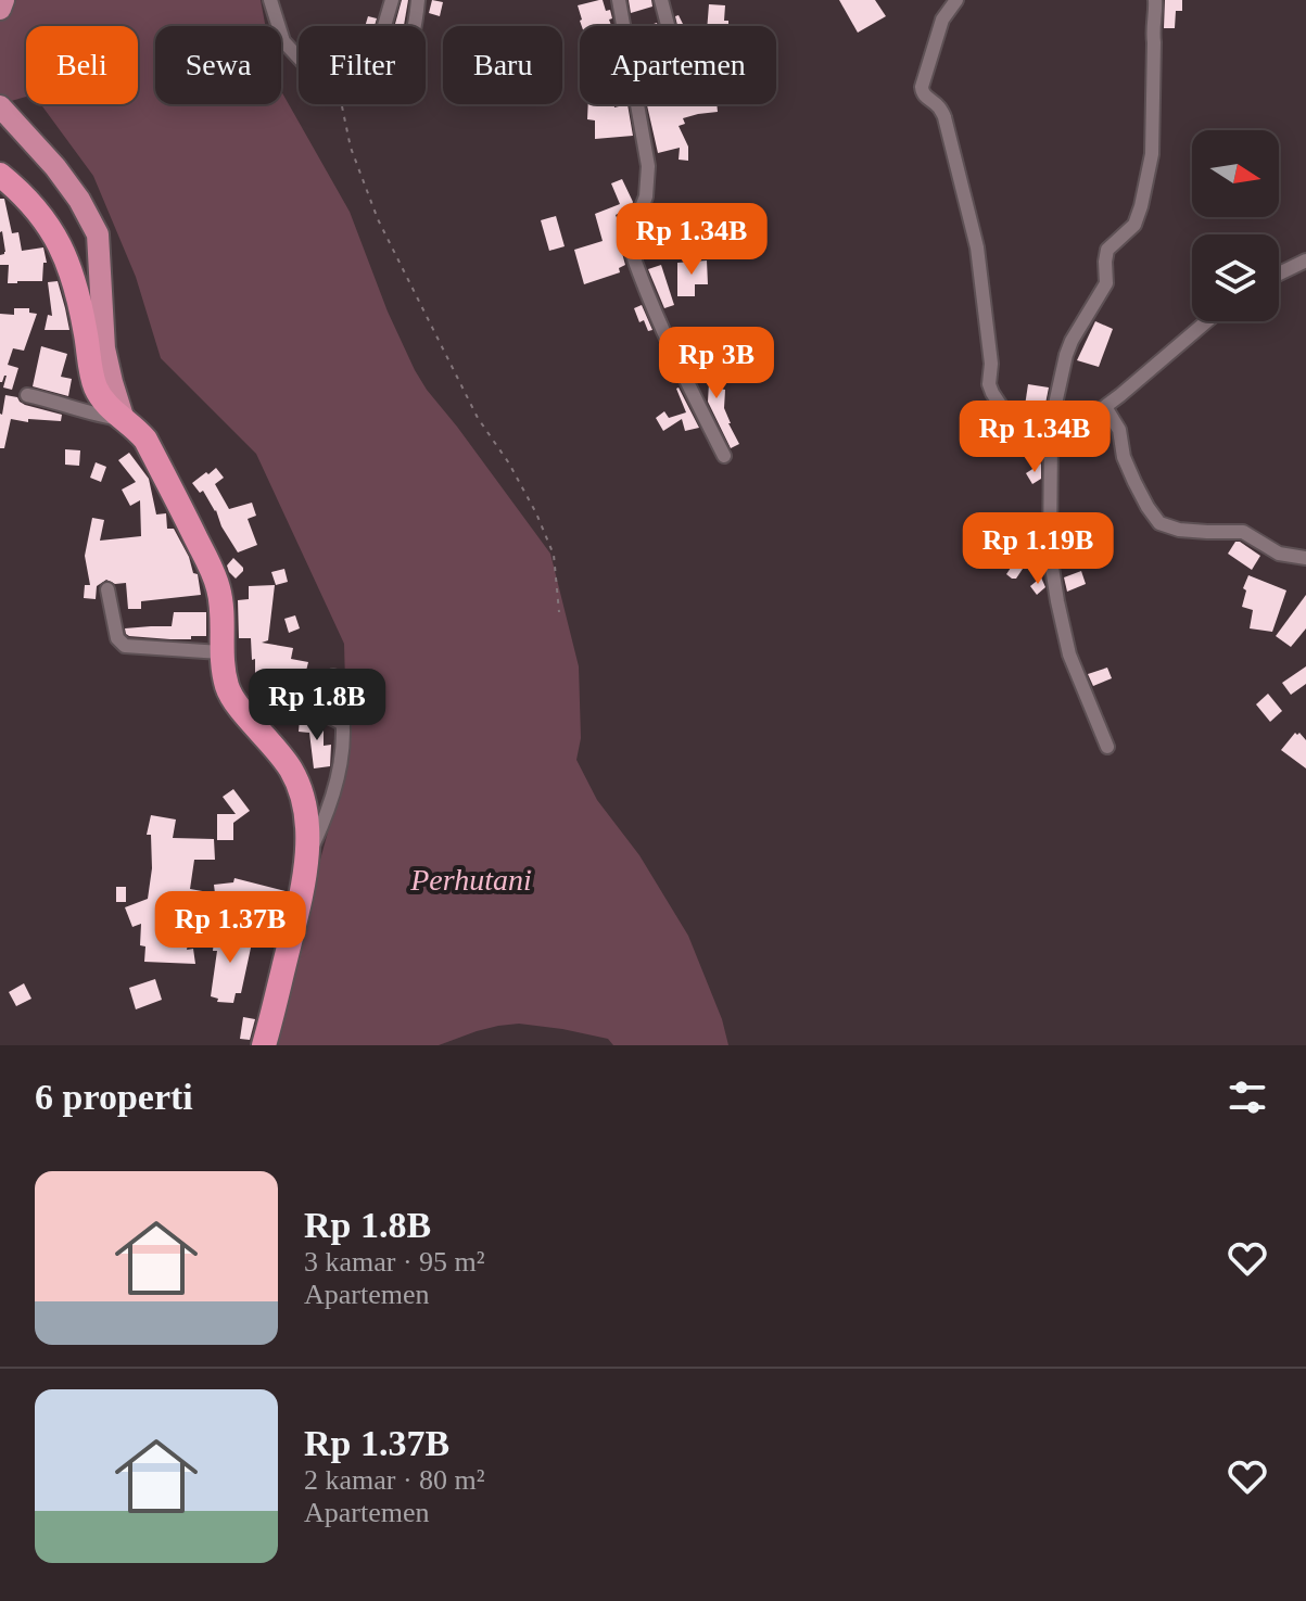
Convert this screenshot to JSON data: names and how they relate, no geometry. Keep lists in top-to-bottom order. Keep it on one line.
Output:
{"parks":["Perhutani"],"north":"right","page":{"chip":["Beli","Sewa","Filter","Baru","Apartemen"],"price":["Rp 1.34B","Rp 3B","Rp 1.34B","Rp 1.19B","Rp 1.8B","Rp 1.37B"],"heading":"6 properti","list":[{"name":"Rp 1.8B","note":"3 kamar · 95 m² · Apartemen"},{"name":"Rp 1.37B","note":"2 kamar · 80 m² · Apartemen"}]}}
